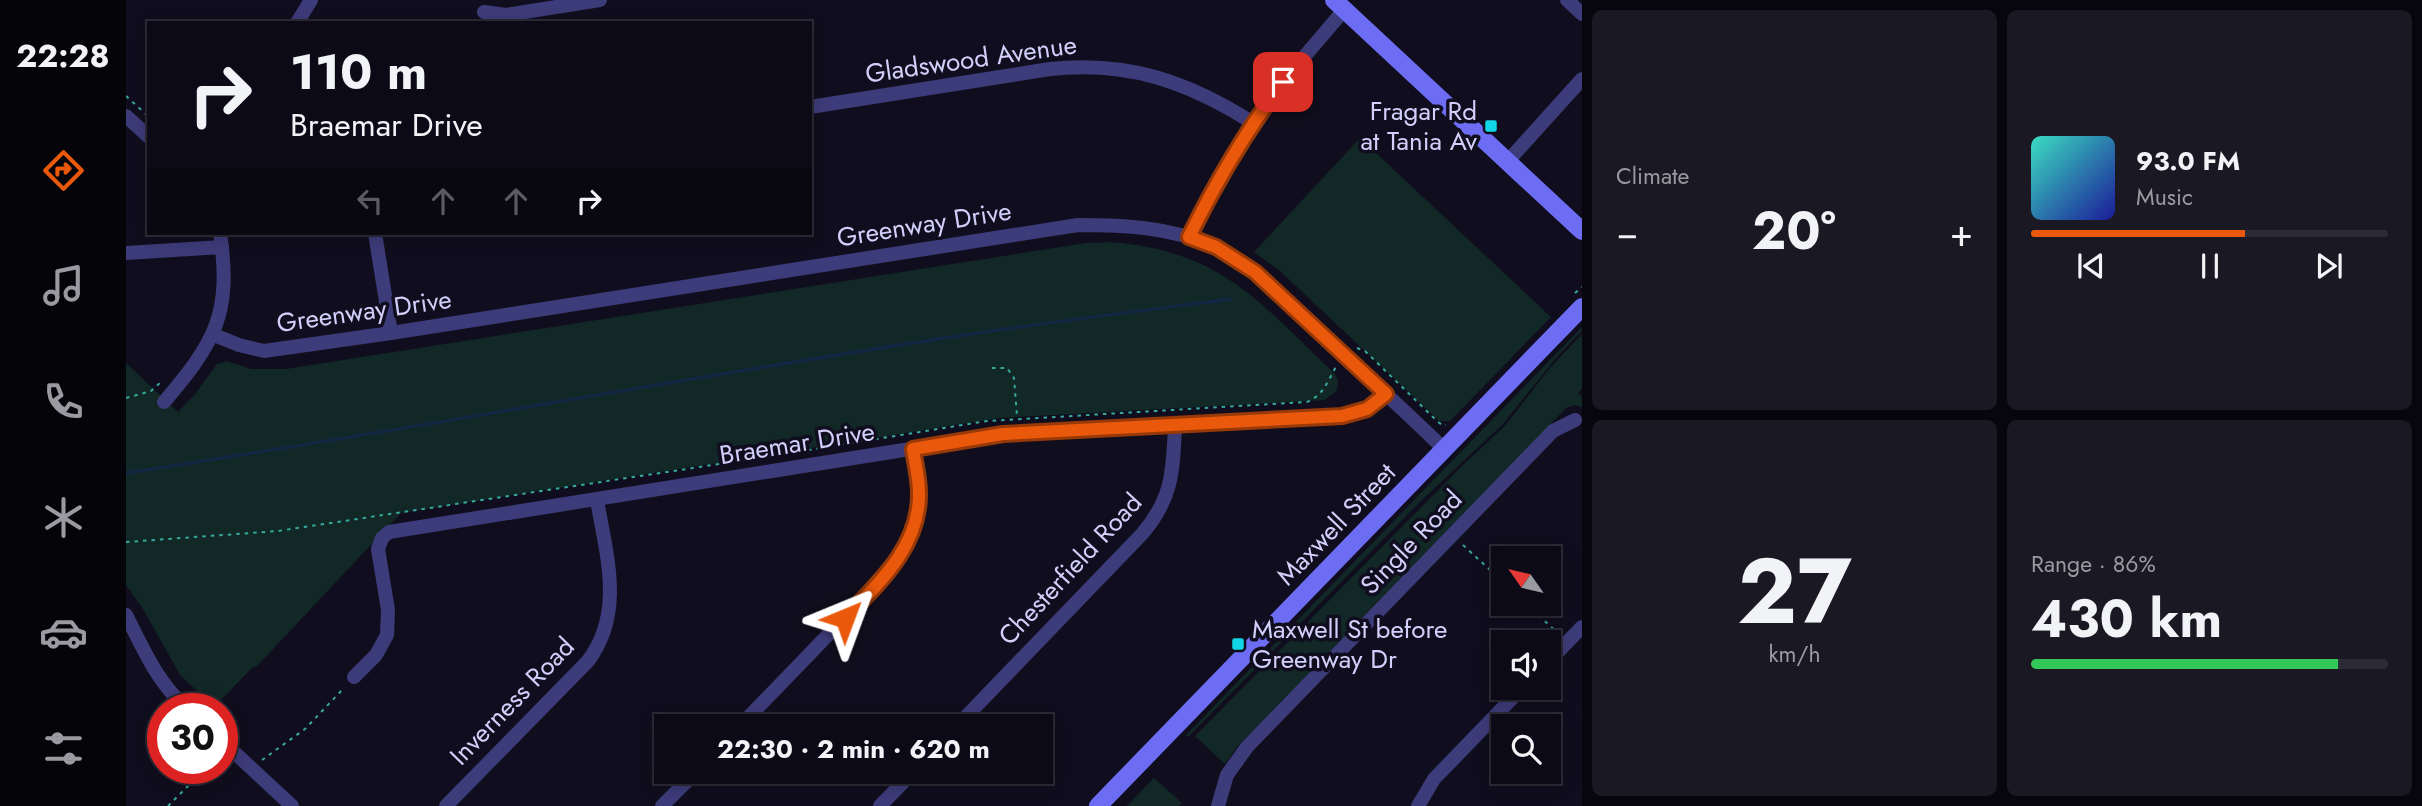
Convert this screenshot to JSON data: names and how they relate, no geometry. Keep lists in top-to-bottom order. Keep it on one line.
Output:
{"streets":{"main road":["Maxwell Street"],"street":["Gladswood Avenue","Greenway Drive","Braemar Drive","Single Road","Chesterfield Road","Inverness Road"]},"crossings":[["Greenway Drive","Braemar Drive"],["Greenway Drive","Maxwell Street"],["Braemar Drive","Chesterfield Road"],["Braemar Drive","Inverness Road"]],"places":{"transit":["Fragar Rd at Tania Av","Maxwell St before Greenway Dr"]},"north":"top left","page":{"tabs":"22:28","tile":["Climate",["27","km/h"],["Range · 86%","430 km"]],"turn":["110 m","Braemar Drive"],"song":["93.0 FM","Music"],"heat":["−","20°","+"],"limit":"30","trip":"22:30 · 2 min · 620 m"}}
